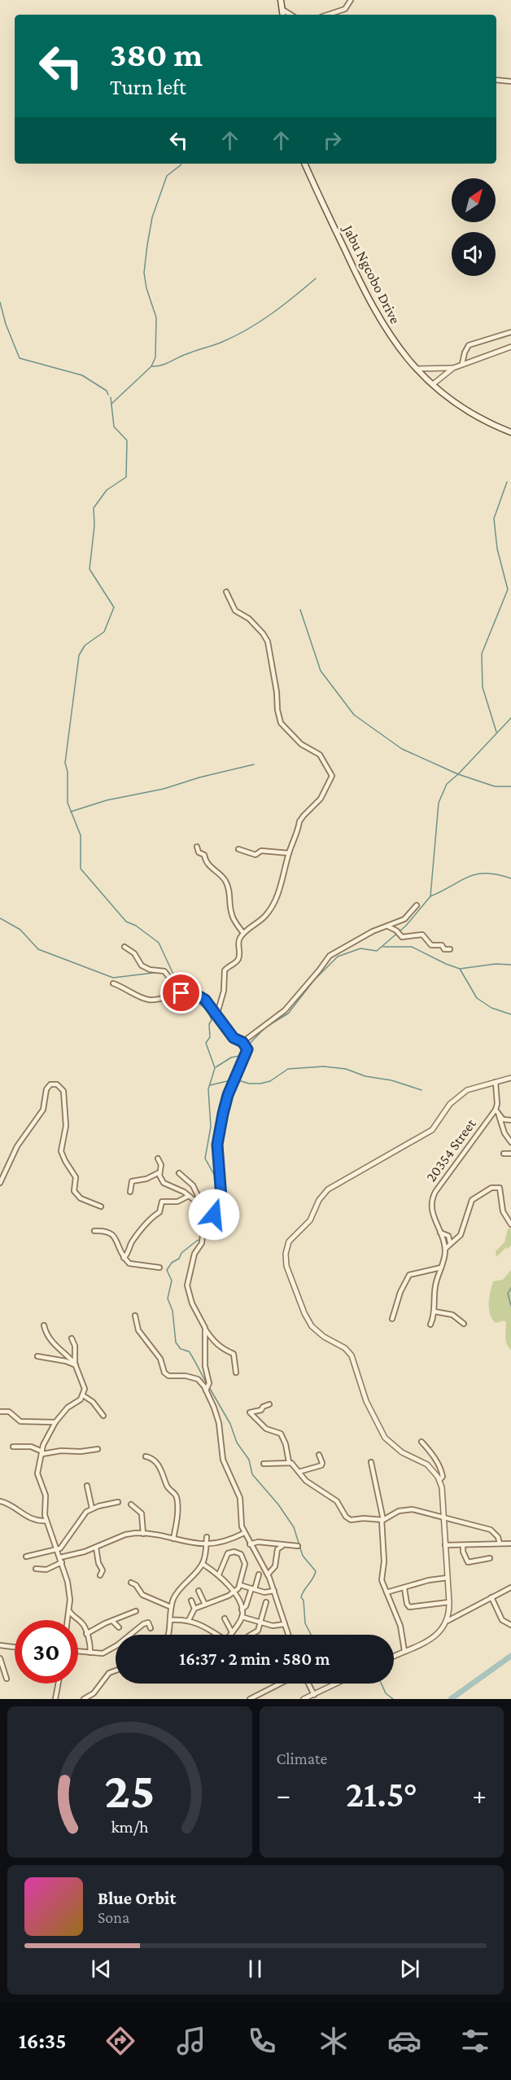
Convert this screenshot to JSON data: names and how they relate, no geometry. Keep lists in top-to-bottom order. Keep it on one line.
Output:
{"streets":{"main road":["Jabu Ngcobo Drive"],"street":["20354 Street"]},"north":"top right","page":{"turn":["380 m","Turn left"],"limit":"30","trip":"16:37 · 2 min · 580 m","tile":"Climate","heat":["−","21.5°","+"],"song":["Blue Orbit","Sona"],"tabs":"16:35","gauge":["25","km/h"]}}
